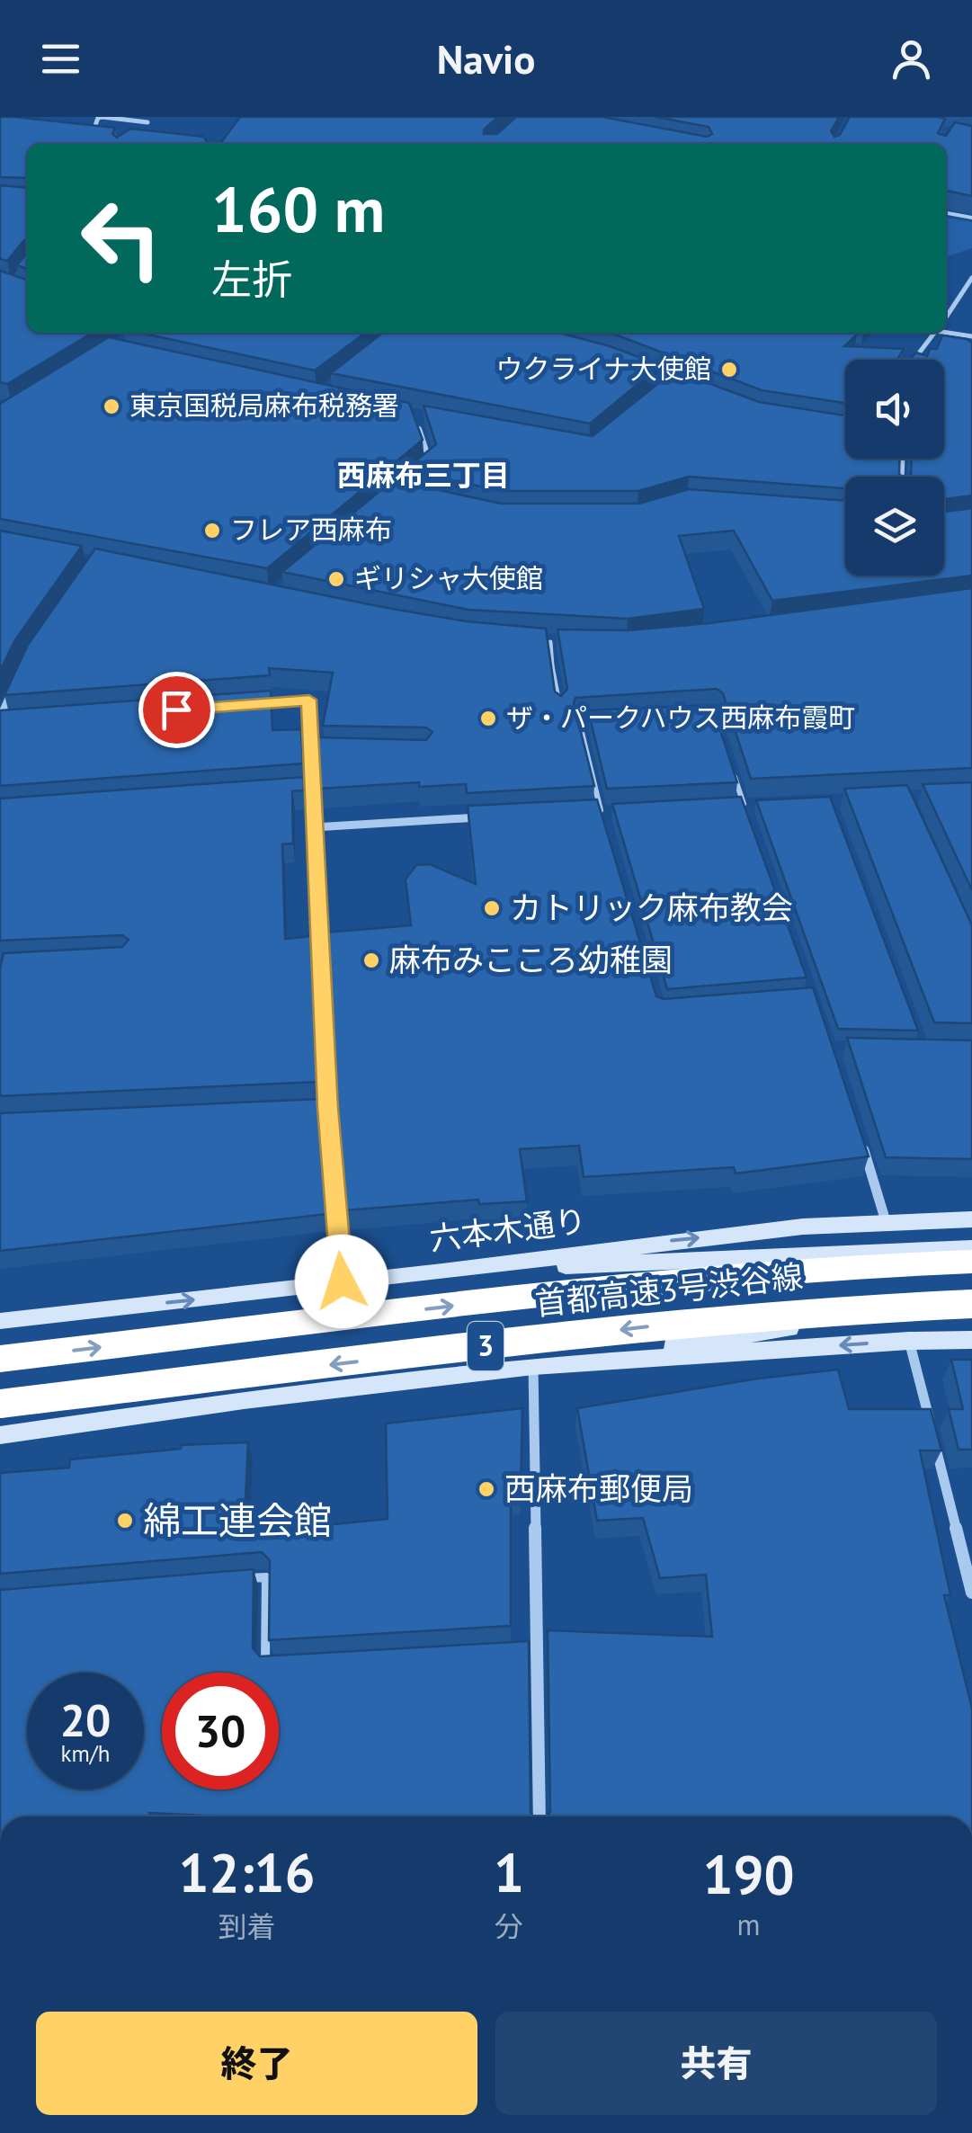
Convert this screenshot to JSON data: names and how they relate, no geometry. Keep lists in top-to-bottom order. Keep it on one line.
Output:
{"streets":{"highway":["首都高速3号渋谷線","3"],"main road":["六本木通り"]},"districts":["西麻布三丁目"],"places":["ウクライナ大使館","東京国税局麻布税務署","フレア西麻布","ギリシャ大使館","ザ・パークハウス西麻布霞町","カトリック麻布教会","麻布みこころ幼稚園","西麻布郵便局","綿工連会館"],"page":{"header":"Navio","turn":["160 m","左折"],"speed":"20 km/h","limit":"30","eta":["12:16","到着","1","分","190","m"],"buttons":["終了","共有"]}}
